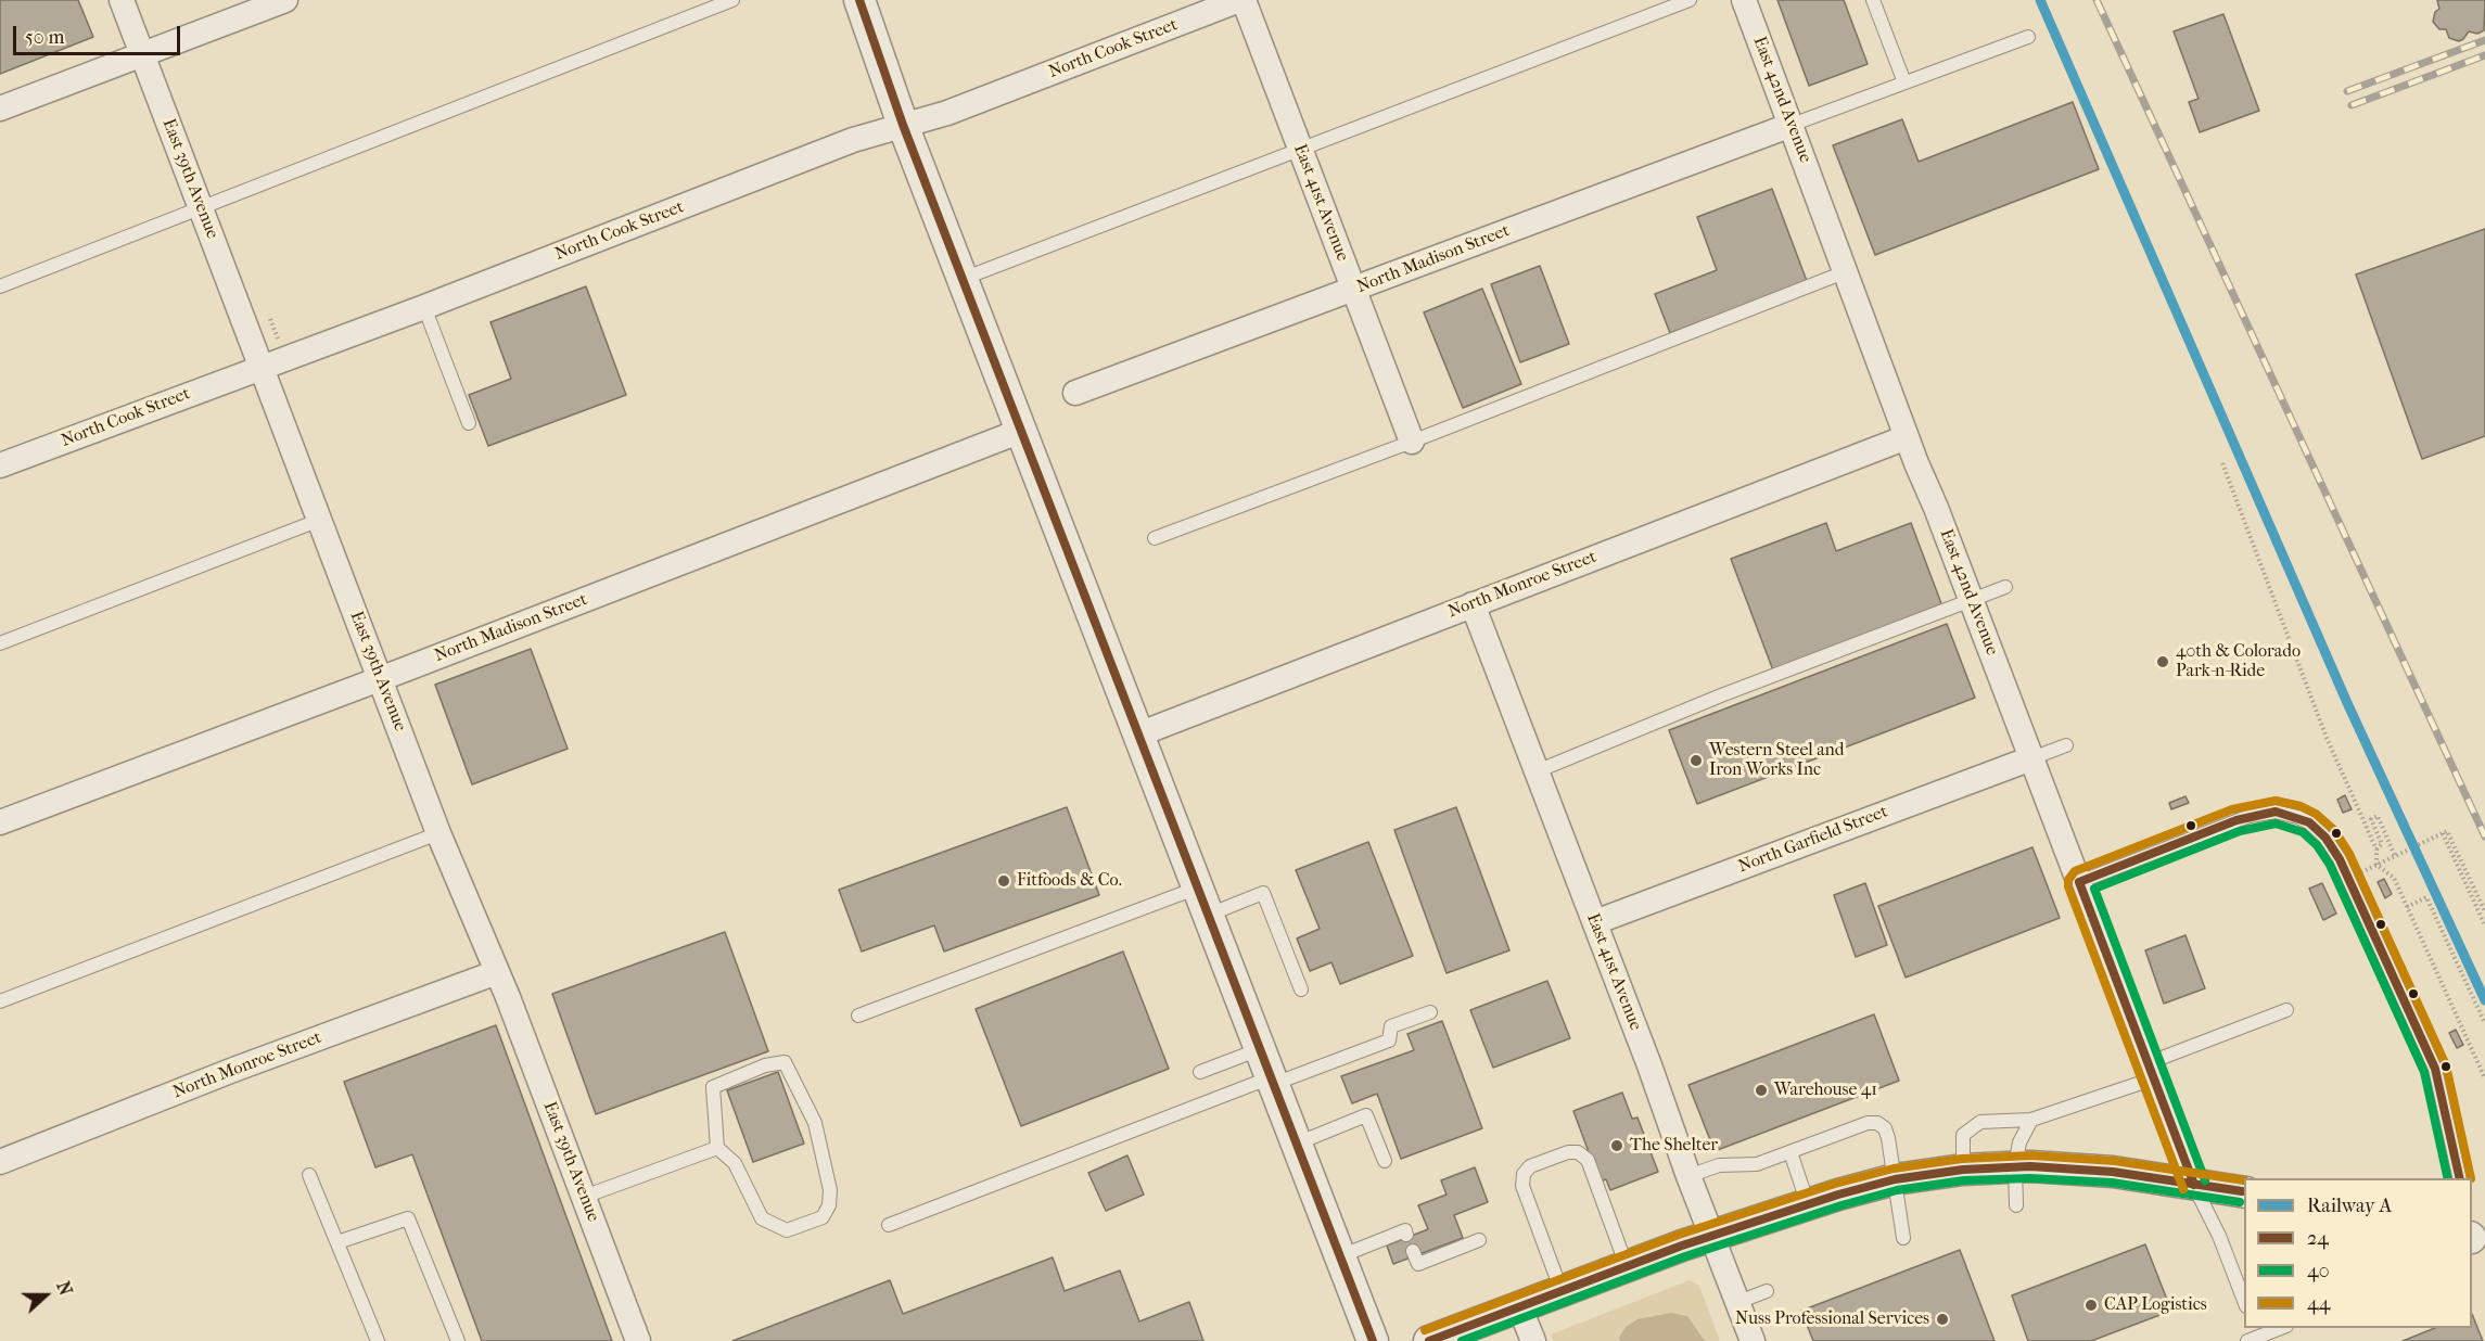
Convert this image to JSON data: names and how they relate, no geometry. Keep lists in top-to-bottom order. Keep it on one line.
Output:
{"streets":{"street":["North Cook Street","East 42nd Avenue","East 39th Avenue","East 41st Avenue","North Madison Street","North Monroe Street","North Garfield Street"]},"crossings":[["North Cook Street","East 39th Avenue"],["North Cook Street","East 41st Avenue"],["East 42nd Avenue","North Madison Street"],["East 42nd Avenue","North Monroe Street"],["East 42nd Avenue","North Garfield Street"],["East 39th Avenue","North Madison Street"],["East 39th Avenue","North Monroe Street"],["East 41st Avenue","North Madison Street"],["East 41st Avenue","North Monroe Street"],["East 41st Avenue","North Garfield Street"]],"places":["40th & Colorado Park-n-Ride","Western Steel and Iron Works Inc","Fitfoods & Co.","Warehouse 41","The Shelter","CAP Logistics","Nuss Professional Services"],"lines":["rail line A","transit line 24","transit line 44","transit line 40"],"legend":["Railway A","24","40","44"],"scale_bar":"50 m","north":"right"}
